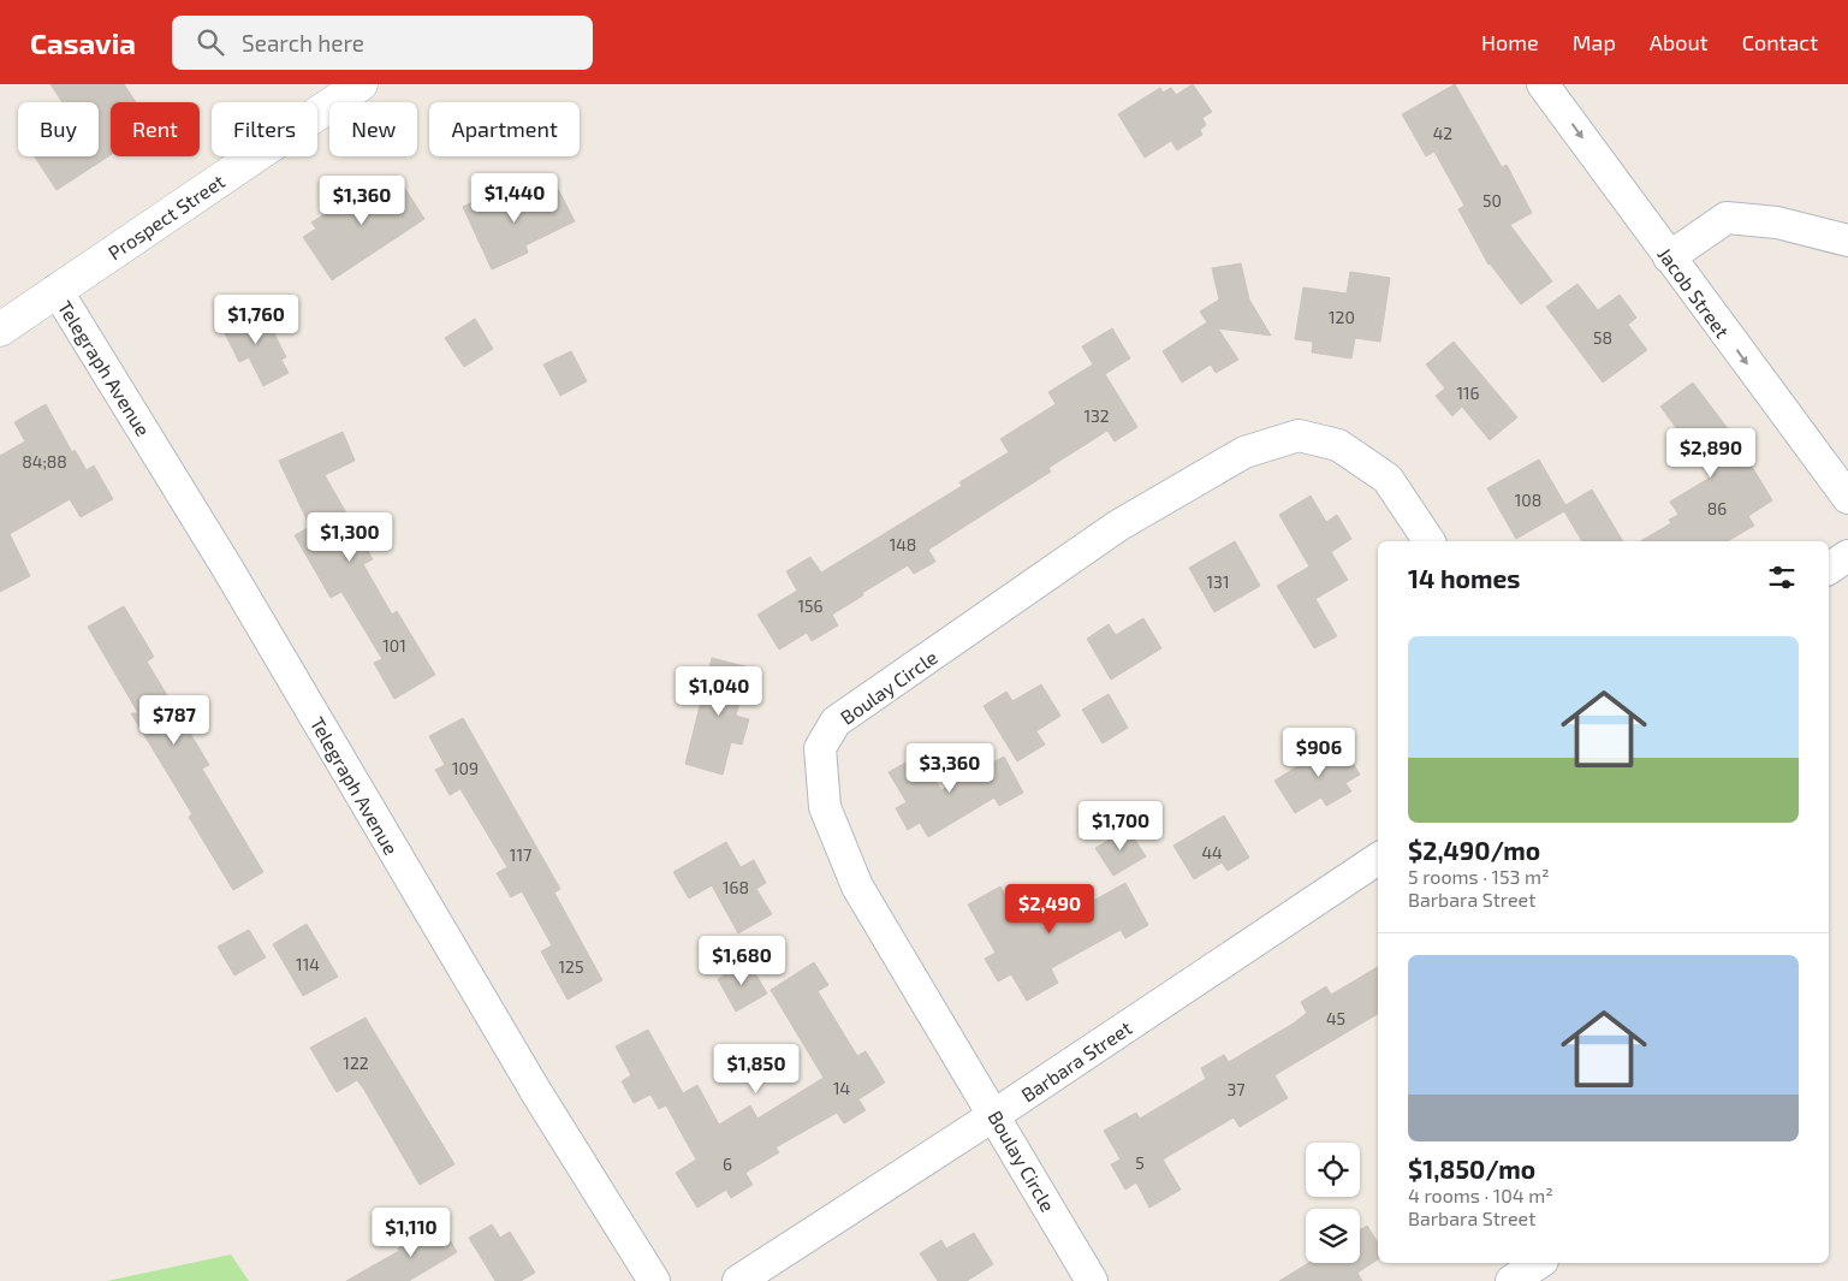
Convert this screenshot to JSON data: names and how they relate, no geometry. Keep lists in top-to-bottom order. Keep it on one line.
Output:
{"streets":{"main road":["Prospect Street"],"street":["Jacob Street","Telegraph Avenue","Boulay Circle","Barbara Street"]},"crossings":[["Prospect Street","Telegraph Avenue"],["Boulay Circle","Barbara Street"]],"one_way":["Jacob Street"],"house_numbers":["42","50","120","58","116","132","84;88","108","86","148","131","156","101","109","44","117","168","114","125","45","122","14","37","5","6"],"page":{"header":"Casavia","search":"Search here","nav":["Home","Map","About","Contact"],"chip":["Buy","Rent","Filters","New","Apartment"],"price":["$1,440","$1,360","$1,760","$2,890","$1,300","$1,040","$787","$906","$3,360","$1,700","$2,490","$1,680","$1,850","$1,110"],"heading":"14 homes","list":[{"name":"$2,490/mo","note":"5 rooms · 153 m² · Barbara Street"},{"name":"$1,850/mo","note":"4 rooms · 104 m² · Barbara Street"}]}}
